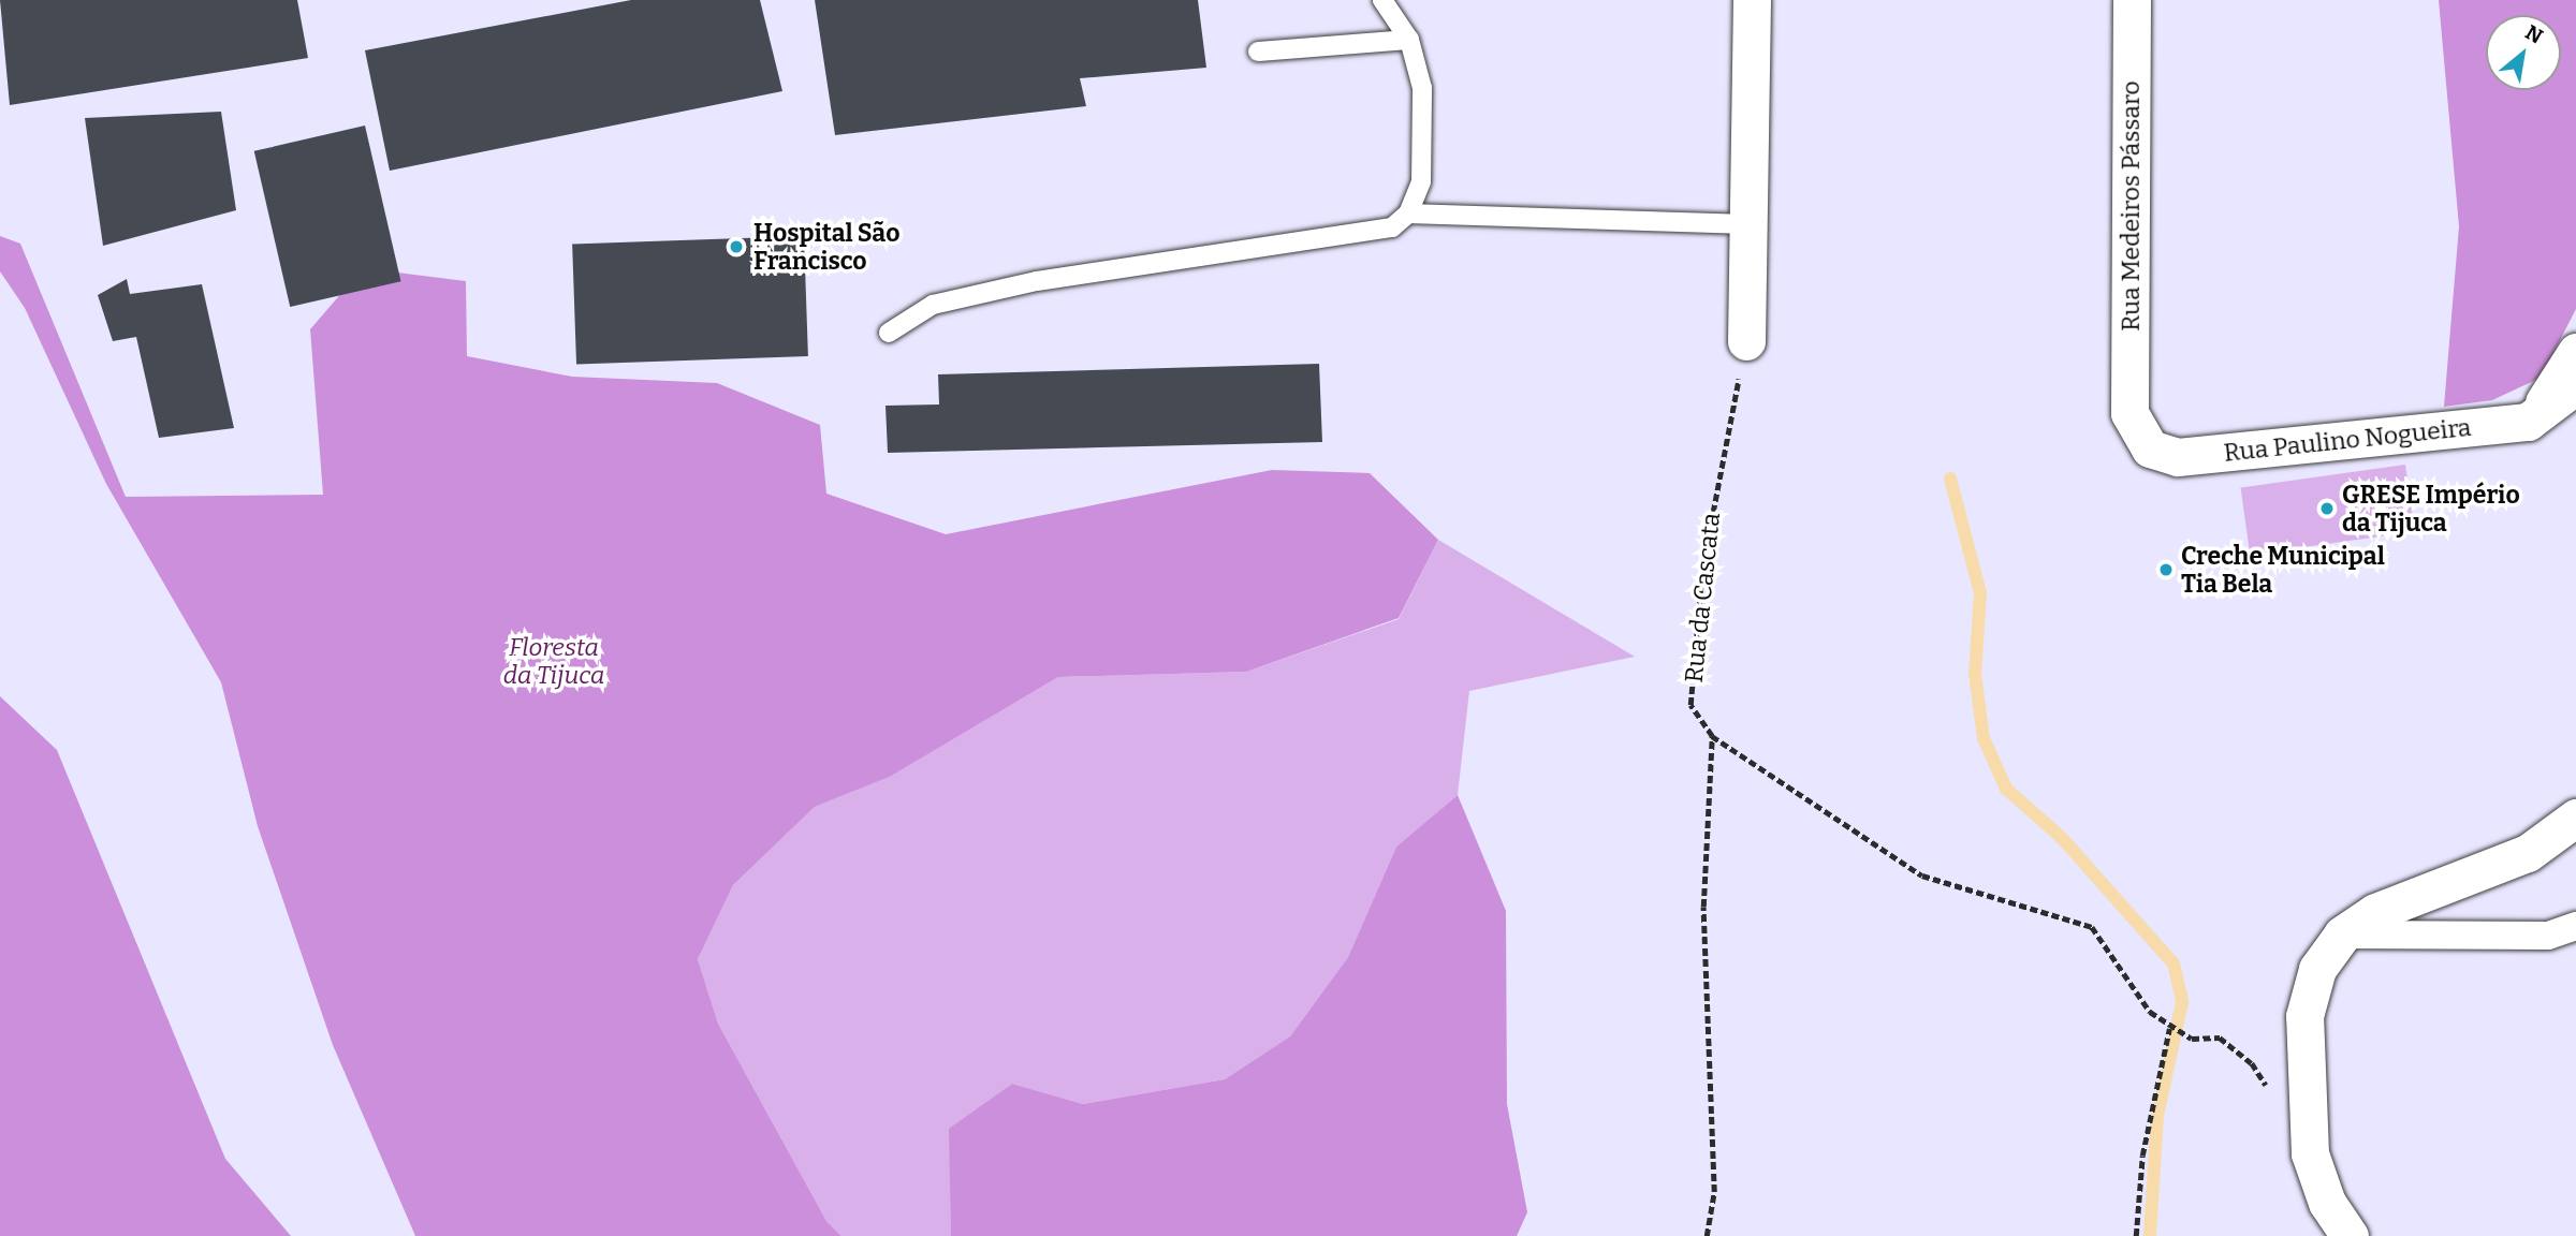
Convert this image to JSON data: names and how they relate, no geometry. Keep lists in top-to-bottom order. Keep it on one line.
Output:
{"streets":{"street":["Rua Medeiros Pássaro","Rua Paulino Nogueira"],"path":["Rua da Cascata"]},"crossings":[["Rua Medeiros Pássaro","Rua Paulino Nogueira"]],"parks":["Floresta da Tijuca"],"places":["Hospital São Francisco","GRESE Império da Tijuca","Creche Municipal Tia Bela"],"north":"top right"}
